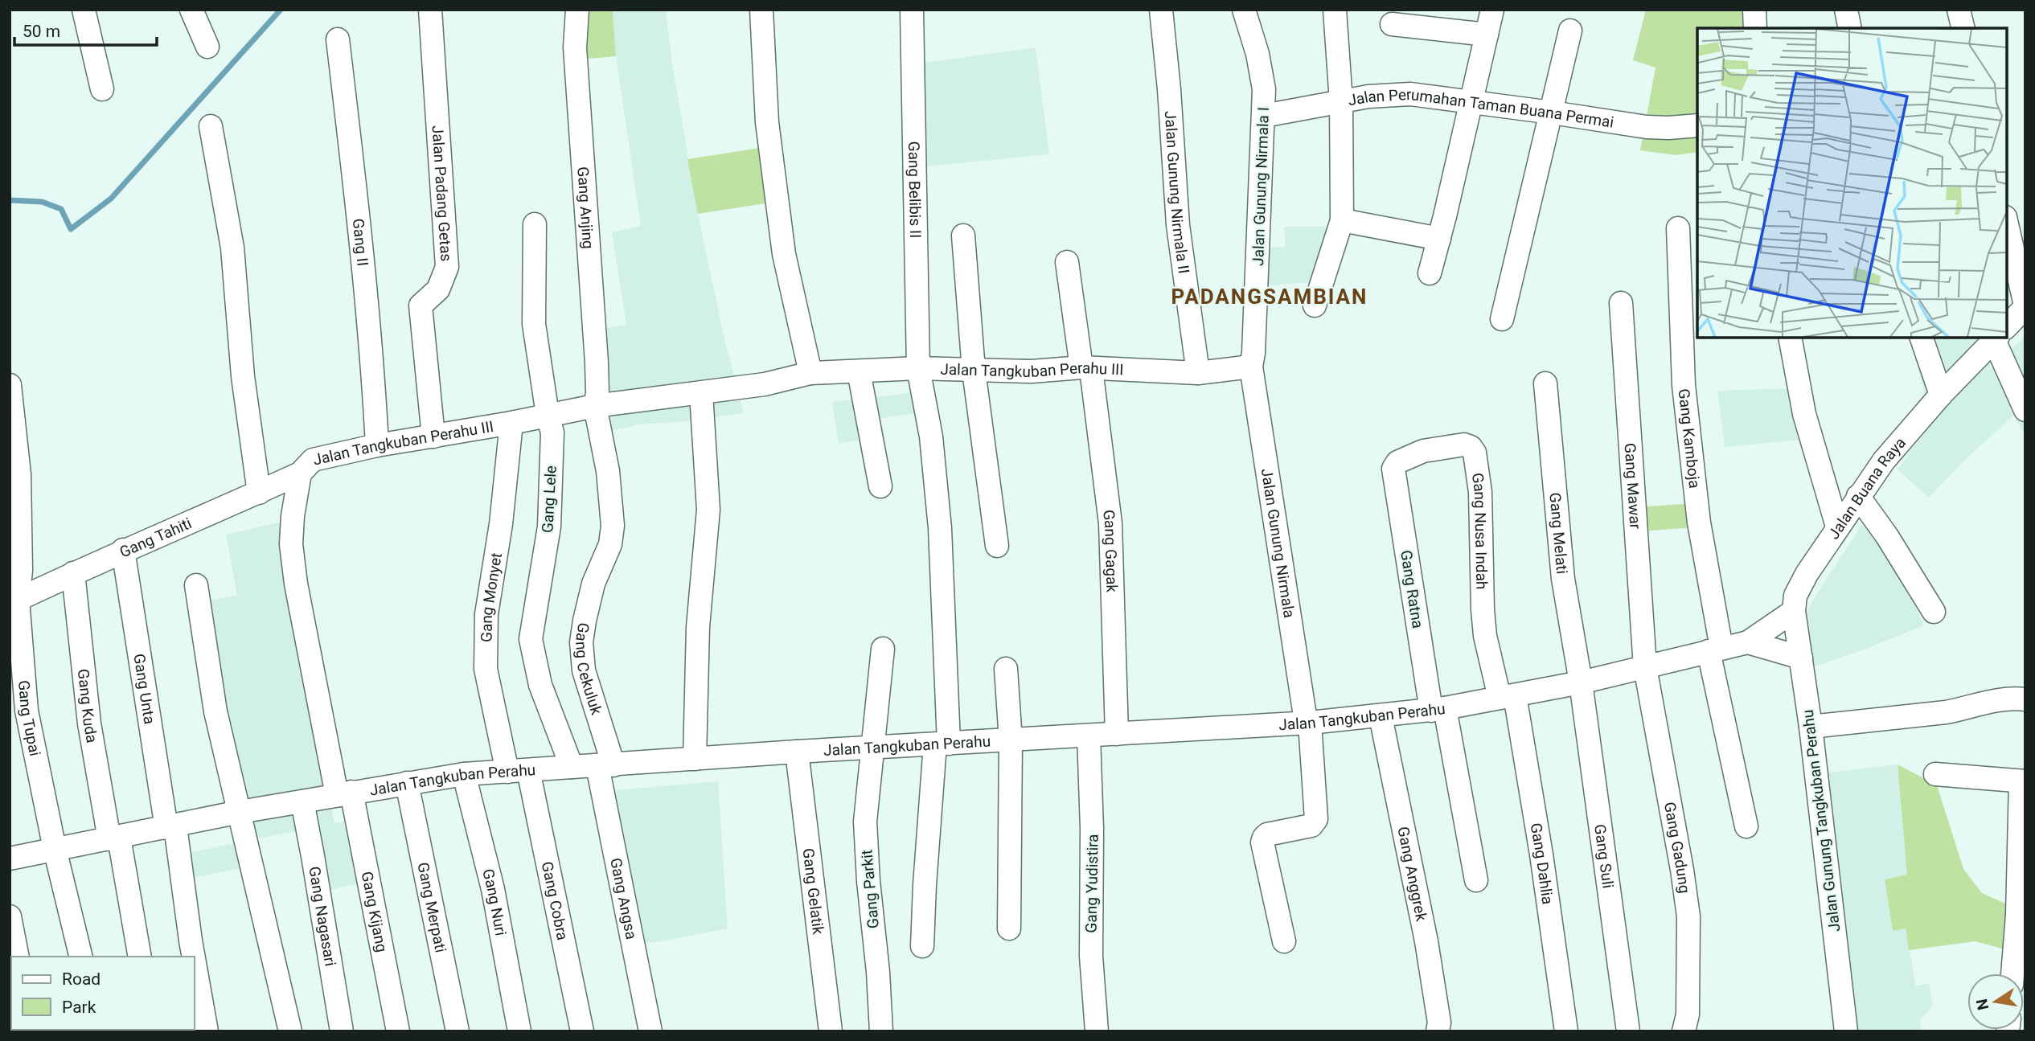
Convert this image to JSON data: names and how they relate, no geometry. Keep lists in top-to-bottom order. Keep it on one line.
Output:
{"streets":{"street":["Jalan Perumahan Taman Buana Permai","Jalan Gunung Nirmala I","Gang Belibis II","Jalan Gunung Nirmala II","Jalan Padang Getas","Gang Anjing","Gang II","Jalan Tangkuban Perahu III","Gang Kamboja","Gang Mawar","Jalan Buana Raya","Gang Lele","Gang Nusa Indah","Gang Melati","Gang Tahiti","Jalan Gunung Nirmala","Gang Gagak","Gang Ratna","Gang Monyet","Gang Cekuluk","Gang Unta","Gang Kuda","Jalan Tangkuban Perahu","Gang Tupai","Jalan Gunung Tangkuban Perahu","Gang Gadung","Gang Suli","Gang Dahlia","Gang Anggrek","Gang Yudistira","Gang Parkit","Gang Gelatik","Gang Angsa","Gang Cobra","Gang Nuri","Gang Merpati","Gang Kijang","Gang Nagasari"]},"crossings":[["Jalan Perumahan Taman Buana Permai","Jalan Gunung Nirmala I"],["Jalan Gunung Nirmala I","Jalan Tangkuban Perahu III"],["Jalan Gunung Nirmala I","Jalan Gunung Nirmala"],["Gang Belibis II","Jalan Tangkuban Perahu III"],["Gang Belibis II","Jalan Tangkuban Perahu"],["Jalan Gunung Nirmala II","Jalan Tangkuban Perahu III"],["Jalan Padang Getas","Jalan Tangkuban Perahu III"],["Gang Anjing","Jalan Tangkuban Perahu III"],["Gang Anjing","Gang Cekuluk"],["Gang II","Jalan Tangkuban Perahu III"],["Jalan Tangkuban Perahu III","Gang Lele"],["Jalan Tangkuban Perahu III","Gang Tahiti"],["Jalan Tangkuban Perahu III","Jalan Gunung Nirmala"],["Jalan Tangkuban Perahu III","Gang Gagak"],["Jalan Tangkuban Perahu III","Gang Monyet"],["Jalan Tangkuban Perahu III","Gang Cekuluk"],["Jalan Tangkuban Perahu III","Jalan Tangkuban Perahu"],["Jalan Tangkuban Perahu III","Gang Kijang"],["Gang Kamboja","Jalan Tangkuban Perahu"],["Gang Mawar","Jalan Tangkuban Perahu"],["Gang Mawar","Gang Gadung"],["Jalan Buana Raya","Jalan Gunung Tangkuban Perahu"],["Gang Lele","Jalan Tangkuban Perahu"],["Gang Nusa Indah","Gang Ratna"],["Gang Nusa Indah","Jalan Tangkuban Perahu"],["Gang Nusa Indah","Gang Dahlia"],["Gang Melati","Jalan Tangkuban Perahu"],["Gang Melati","Gang Suli"],["Gang Tahiti","Gang Unta"],["Gang Tahiti","Gang Kuda"],["Gang Tahiti","Gang Tupai"],["Jalan Gunung Nirmala","Jalan Tangkuban Perahu"],["Gang Gagak","Jalan Tangkuban Perahu"],["Gang Ratna","Jalan Tangkuban Perahu"],["Gang Monyet","Jalan Tangkuban Perahu"],["Gang Monyet","Gang Cobra"],["Gang Cekuluk","Jalan Tangkuban Perahu"],["Gang Cekuluk","Gang Angsa"],["Gang Unta","Jalan Tangkuban Perahu"],["Gang Kuda","Jalan Tangkuban Perahu"],["Jalan Tangkuban Perahu","Gang Tupai"],["Jalan Tangkuban Perahu","Jalan Gunung Tangkuban Perahu"],["Jalan Tangkuban Perahu","Gang Gadung"],["Jalan Tangkuban Perahu","Gang Suli"],["Jalan Tangkuban Perahu","Gang Dahlia"],["Jalan Tangkuban Perahu","Gang Anggrek"],["Jalan Tangkuban Perahu","Gang Yudistira"],["Jalan Tangkuban Perahu","Gang Parkit"],["Jalan Tangkuban Perahu","Gang Gelatik"],["Jalan Tangkuban Perahu","Gang Angsa"],["Jalan Tangkuban Perahu","Gang Cobra"],["Jalan Tangkuban Perahu","Gang Nuri"],["Jalan Tangkuban Perahu","Gang Merpati"],["Jalan Tangkuban Perahu","Gang Kijang"],["Jalan Tangkuban Perahu","Gang Nagasari"]],"districts":["PADANGSAMBIAN"],"legend":["Road","Park"],"scale_bar":"50 m","north":"left"}
